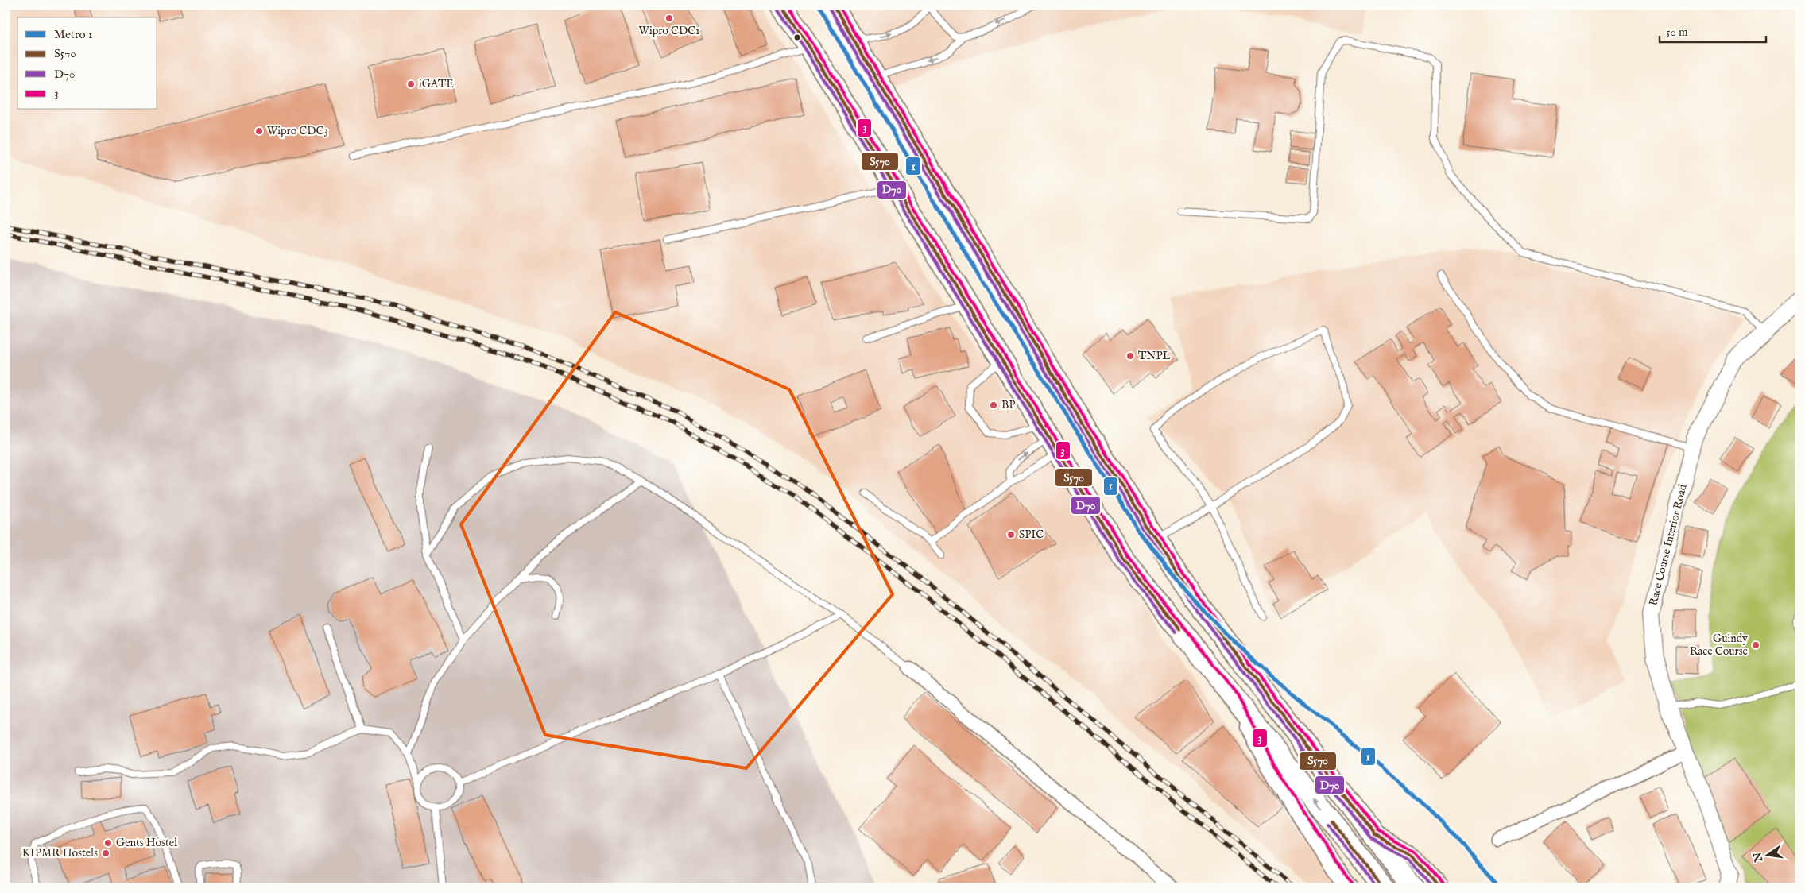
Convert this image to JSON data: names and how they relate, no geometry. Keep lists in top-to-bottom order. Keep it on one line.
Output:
{"streets":{"street":["Race Course Interior Road"]},"places":["Wipro CDC1","iGATE","Wipro CDC3","TNPL","BP","SPIC","Guindy Race Course","Gents Hostel","KIPMR Hostels"],"lines":["metro line 1","transit line S570","transit line 3","transit line D70"],"legend":["Metro 1","S570","D70","3"],"scale_bar":"50 m","north":"left"}
